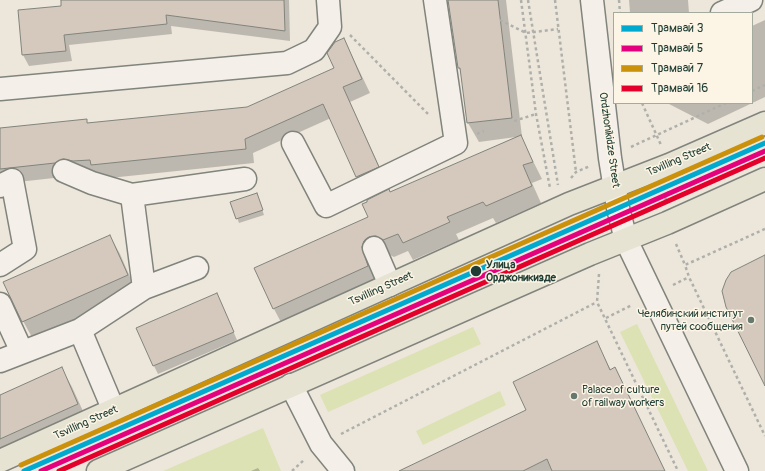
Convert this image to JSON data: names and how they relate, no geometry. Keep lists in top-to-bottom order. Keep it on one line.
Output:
{"streets":{"main road":["Tsvilling Street"],"street":["Ordzhonikidze Street"]},"crossings":[["Ordzhonikidze Street","Tsvilling Street"]],"places":["Улица Орджоникизде","Челябинский институт путей сообщения","Palace of culture of railway workers"],"lines":["tram line 7","tram line 3","tram line 5","tram line 16"],"legend":["Трамвай 3","Трамвай 5","Трамвай 7","Трамвай 16"]}
